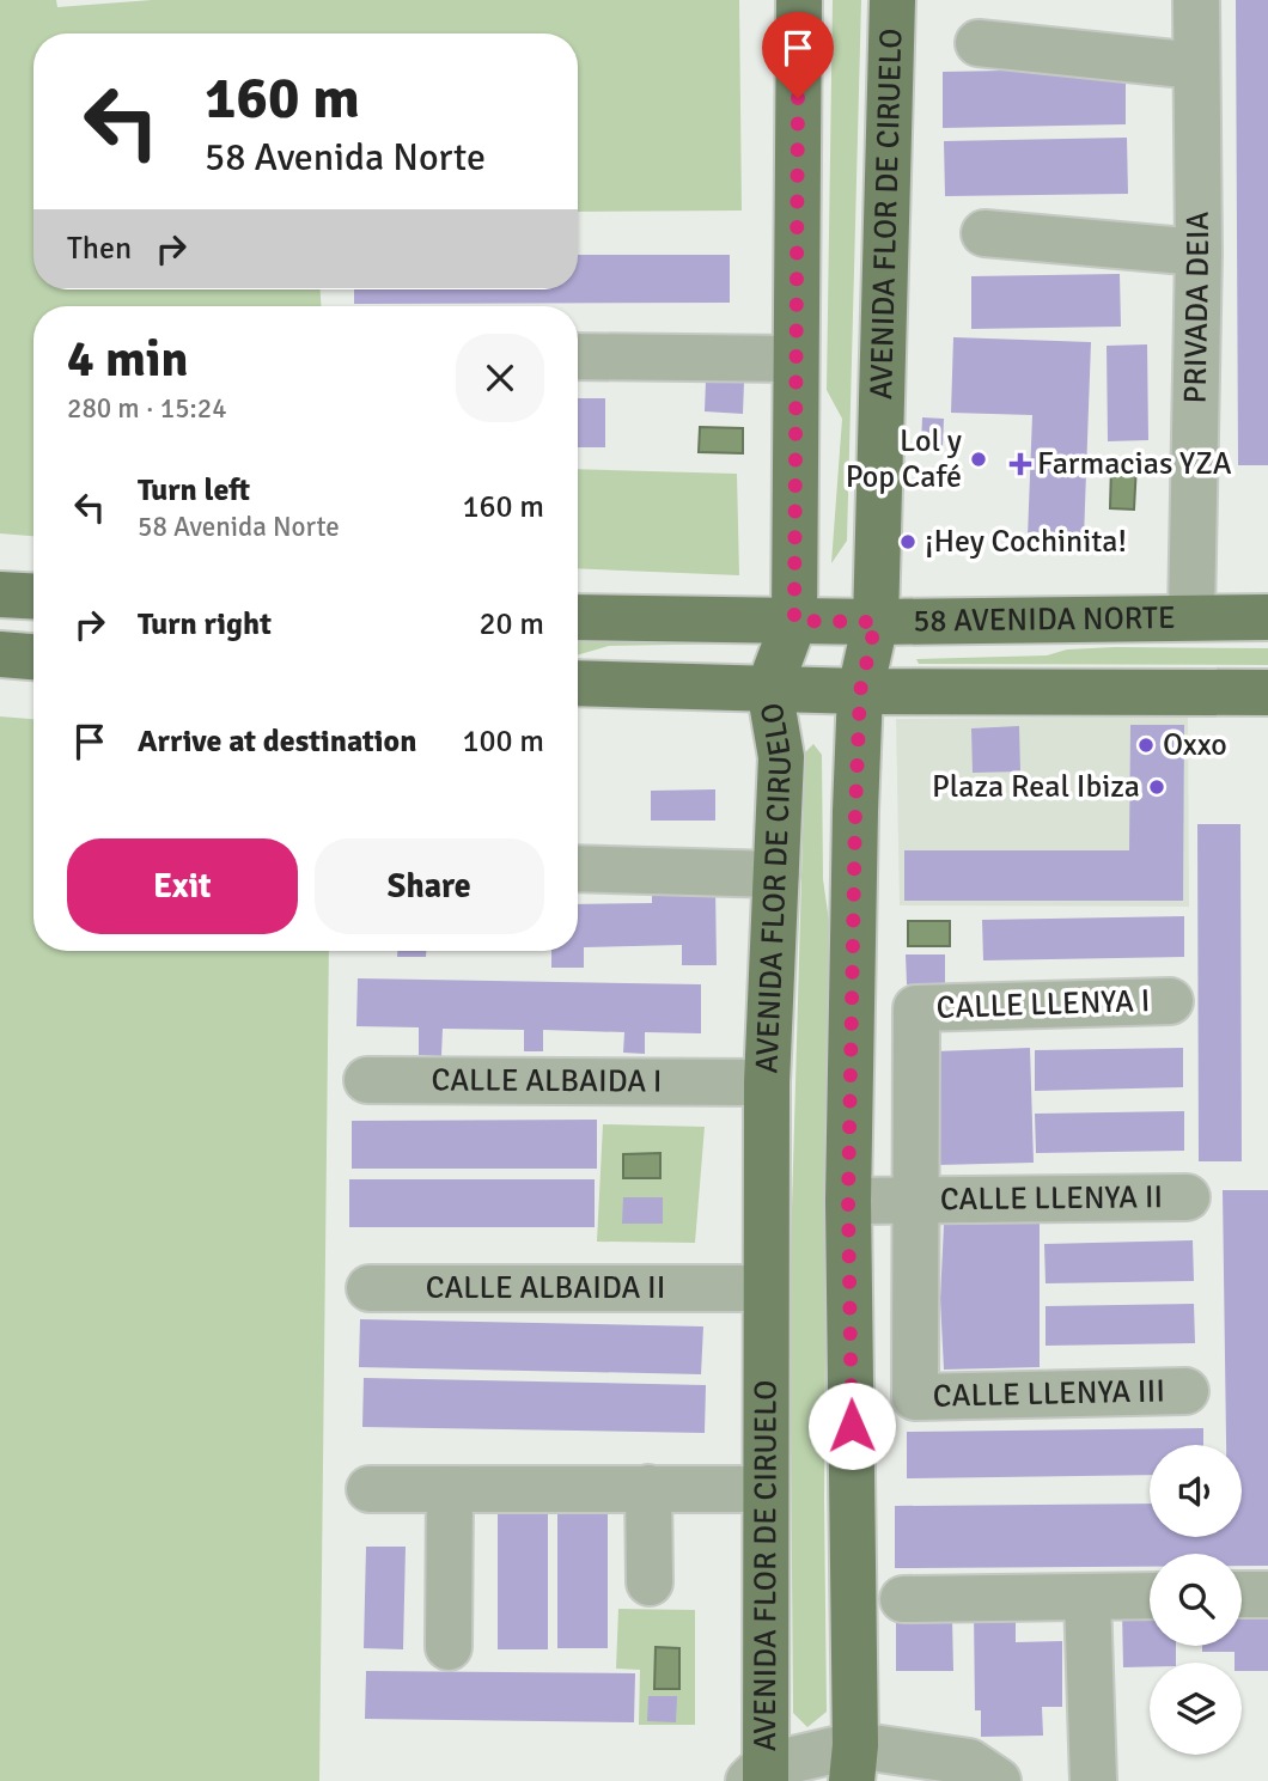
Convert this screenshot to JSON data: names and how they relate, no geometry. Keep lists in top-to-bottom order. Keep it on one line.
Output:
{"streets":{"main road":["AVENIDA FLOR DE CIRUELO","58 AVENIDA NORTE"],"street":["PRIVADA DEIA","CALLE LLENYA I","CALLE ALBAIDA I","CALLE LLENYA II","CALLE ALBAIDA II","CALLE LLENYA III"]},"crossings":[["AVENIDA FLOR DE CIRUELO","58 AVENIDA NORTE"],["AVENIDA FLOR DE CIRUELO","CALLE LLENYA I"],["AVENIDA FLOR DE CIRUELO","CALLE ALBAIDA I"],["AVENIDA FLOR DE CIRUELO","CALLE LLENYA II"],["AVENIDA FLOR DE CIRUELO","CALLE ALBAIDA II"],["AVENIDA FLOR DE CIRUELO","CALLE LLENYA III"],["PRIVADA DEIA","58 AVENIDA NORTE"],["CALLE LLENYA I","CALLE LLENYA II"],["CALLE LLENYA I","CALLE LLENYA III"],["CALLE LLENYA II","CALLE LLENYA III"]],"places":{"other":["Lol y Pop Café","¡Hey Cochinita!","Oxxo","Plaza Real Ibiza"],"health":["Farmacias YZA"]},"page":{"turn":["160 m","58 Avenida Norte"],"then":"Then","heading":["4 min","280 m · 15:24"],"list":[{"name":"Turn left","note":"58 Avenida Norte","value":"160 m"},{"name":"Turn right","value":"20 m"},{"name":"Arrive at destination","value":"100 m"}],"buttons":["Exit","Share"]}}
